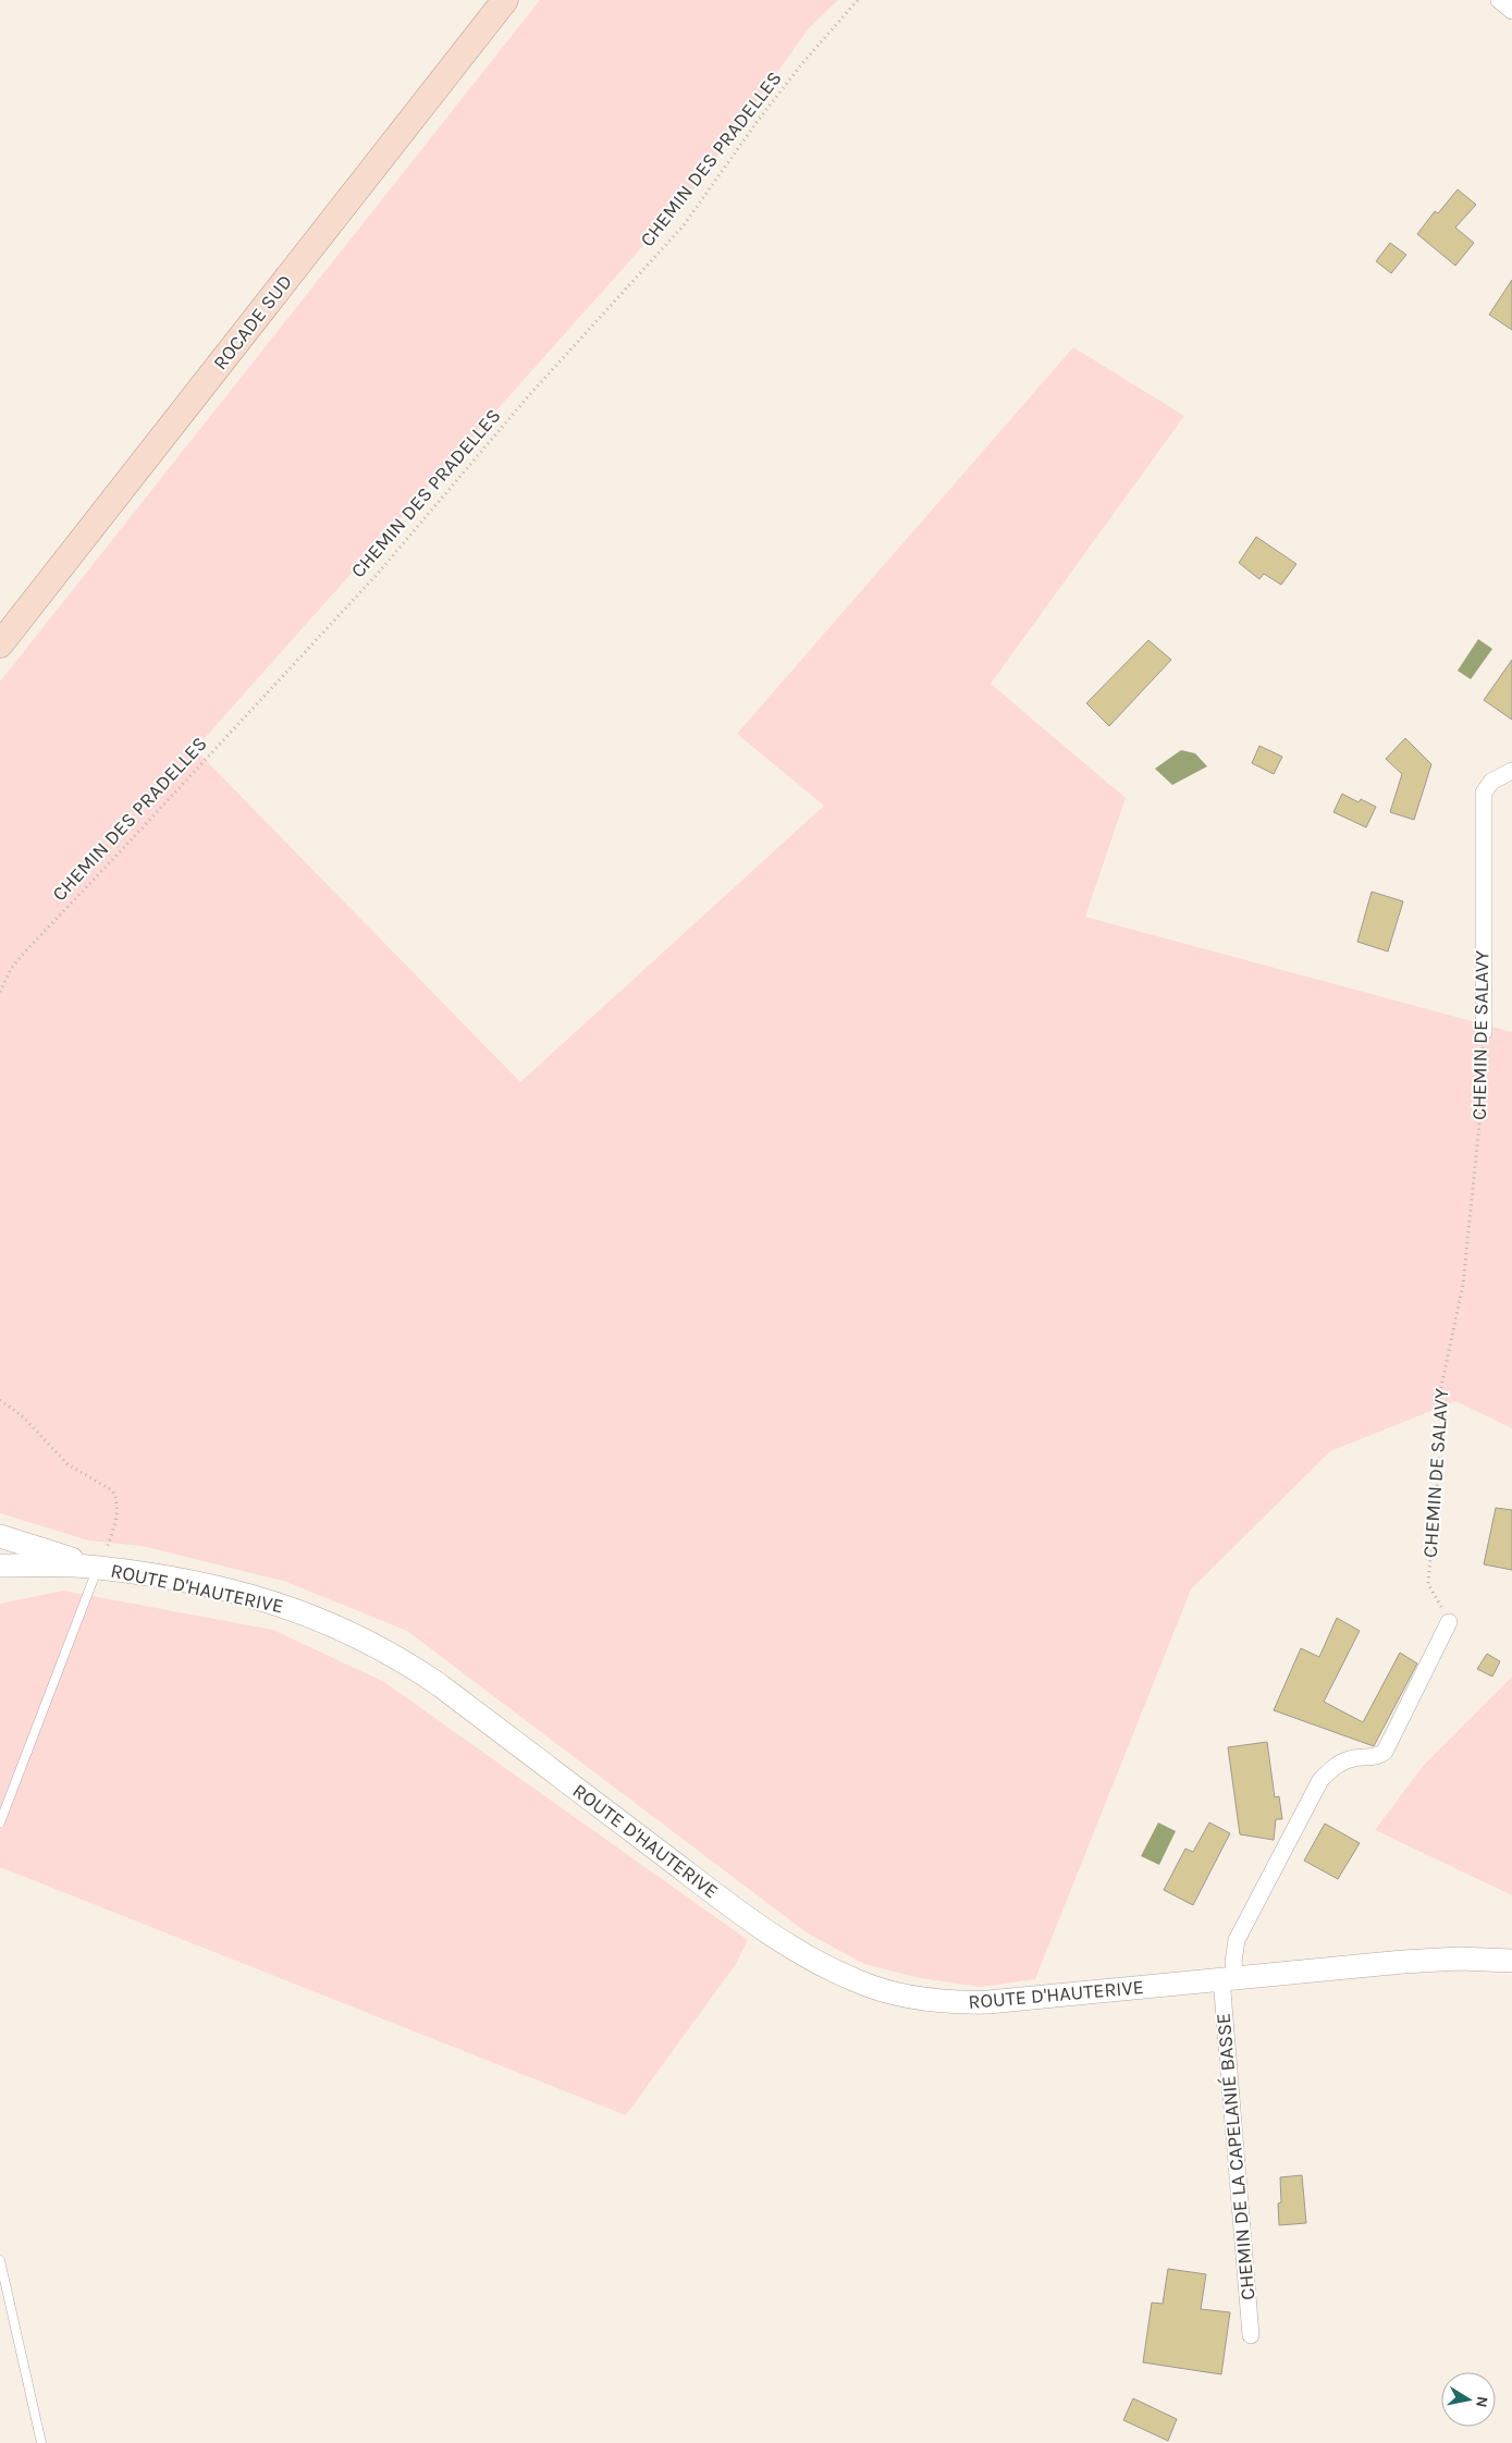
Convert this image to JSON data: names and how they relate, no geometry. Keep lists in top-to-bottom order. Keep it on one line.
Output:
{"streets":{"main road":["ROCADE SUD"],"street":["CHEMIN DE SALAVY","ROUTE D'HAUTERIVE","CHEMIN DE LA CAPELANIÉ BASSE"],"path":["CHEMIN DES PRADELLES"]},"crossings":[["ROUTE D'HAUTERIVE","CHEMIN DE LA CAPELANIÉ BASSE"]],"north":"right"}
